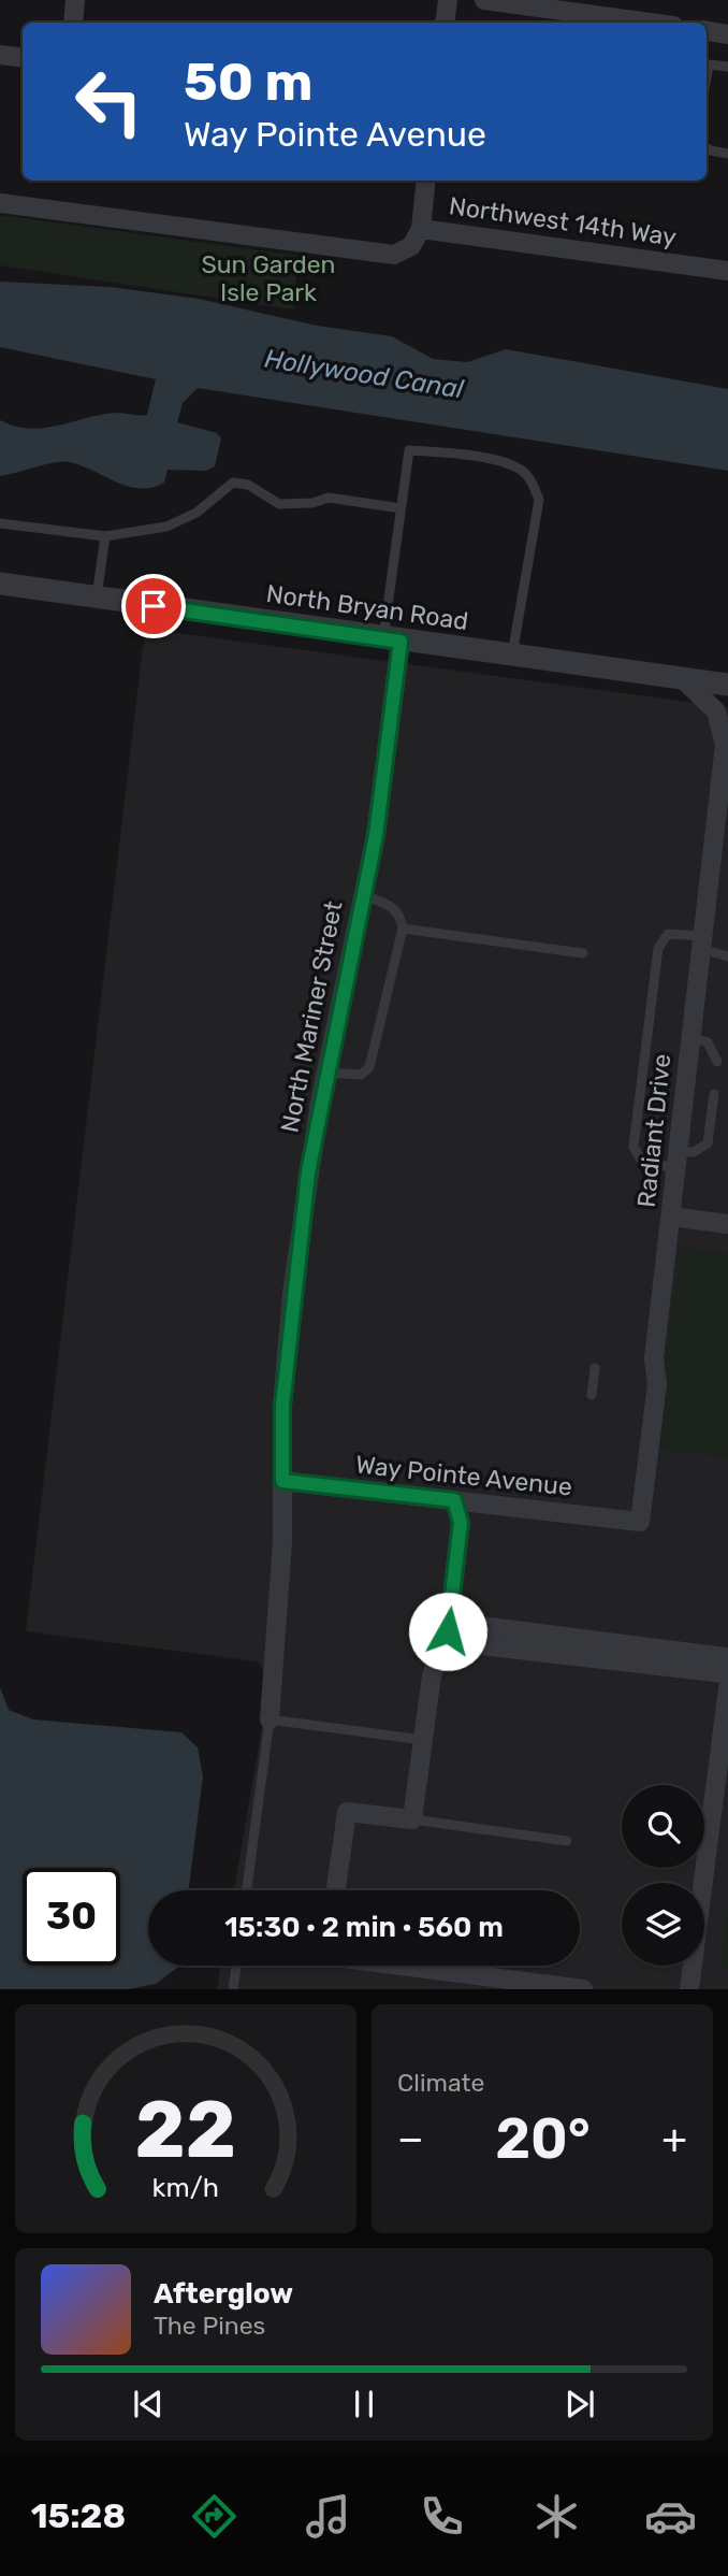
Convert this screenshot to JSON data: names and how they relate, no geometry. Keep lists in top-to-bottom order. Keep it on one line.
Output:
{"streets":{"street":["Northwest 14th Way","North Bryan Road","North Mariner Street","Radiant Drive","Way Pointe Avenue"]},"crossings":[["North Bryan Road","North Mariner Street"],["North Bryan Road","Radiant Drive"],["North Mariner Street","Way Pointe Avenue"],["Radiant Drive","Way Pointe Avenue"]],"water":["Hollywood Canal"],"parks":["Sun Garden Isle Park"],"page":{"turn":["50 m","Way Pointe Avenue"],"limit":"30","trip":"15:30 · 2 min · 560 m","tile":"Climate","heat":["−","20°","+"],"song":["Afterglow","The Pines"],"tabs":"15:28","gauge":["22","km/h"]}}
